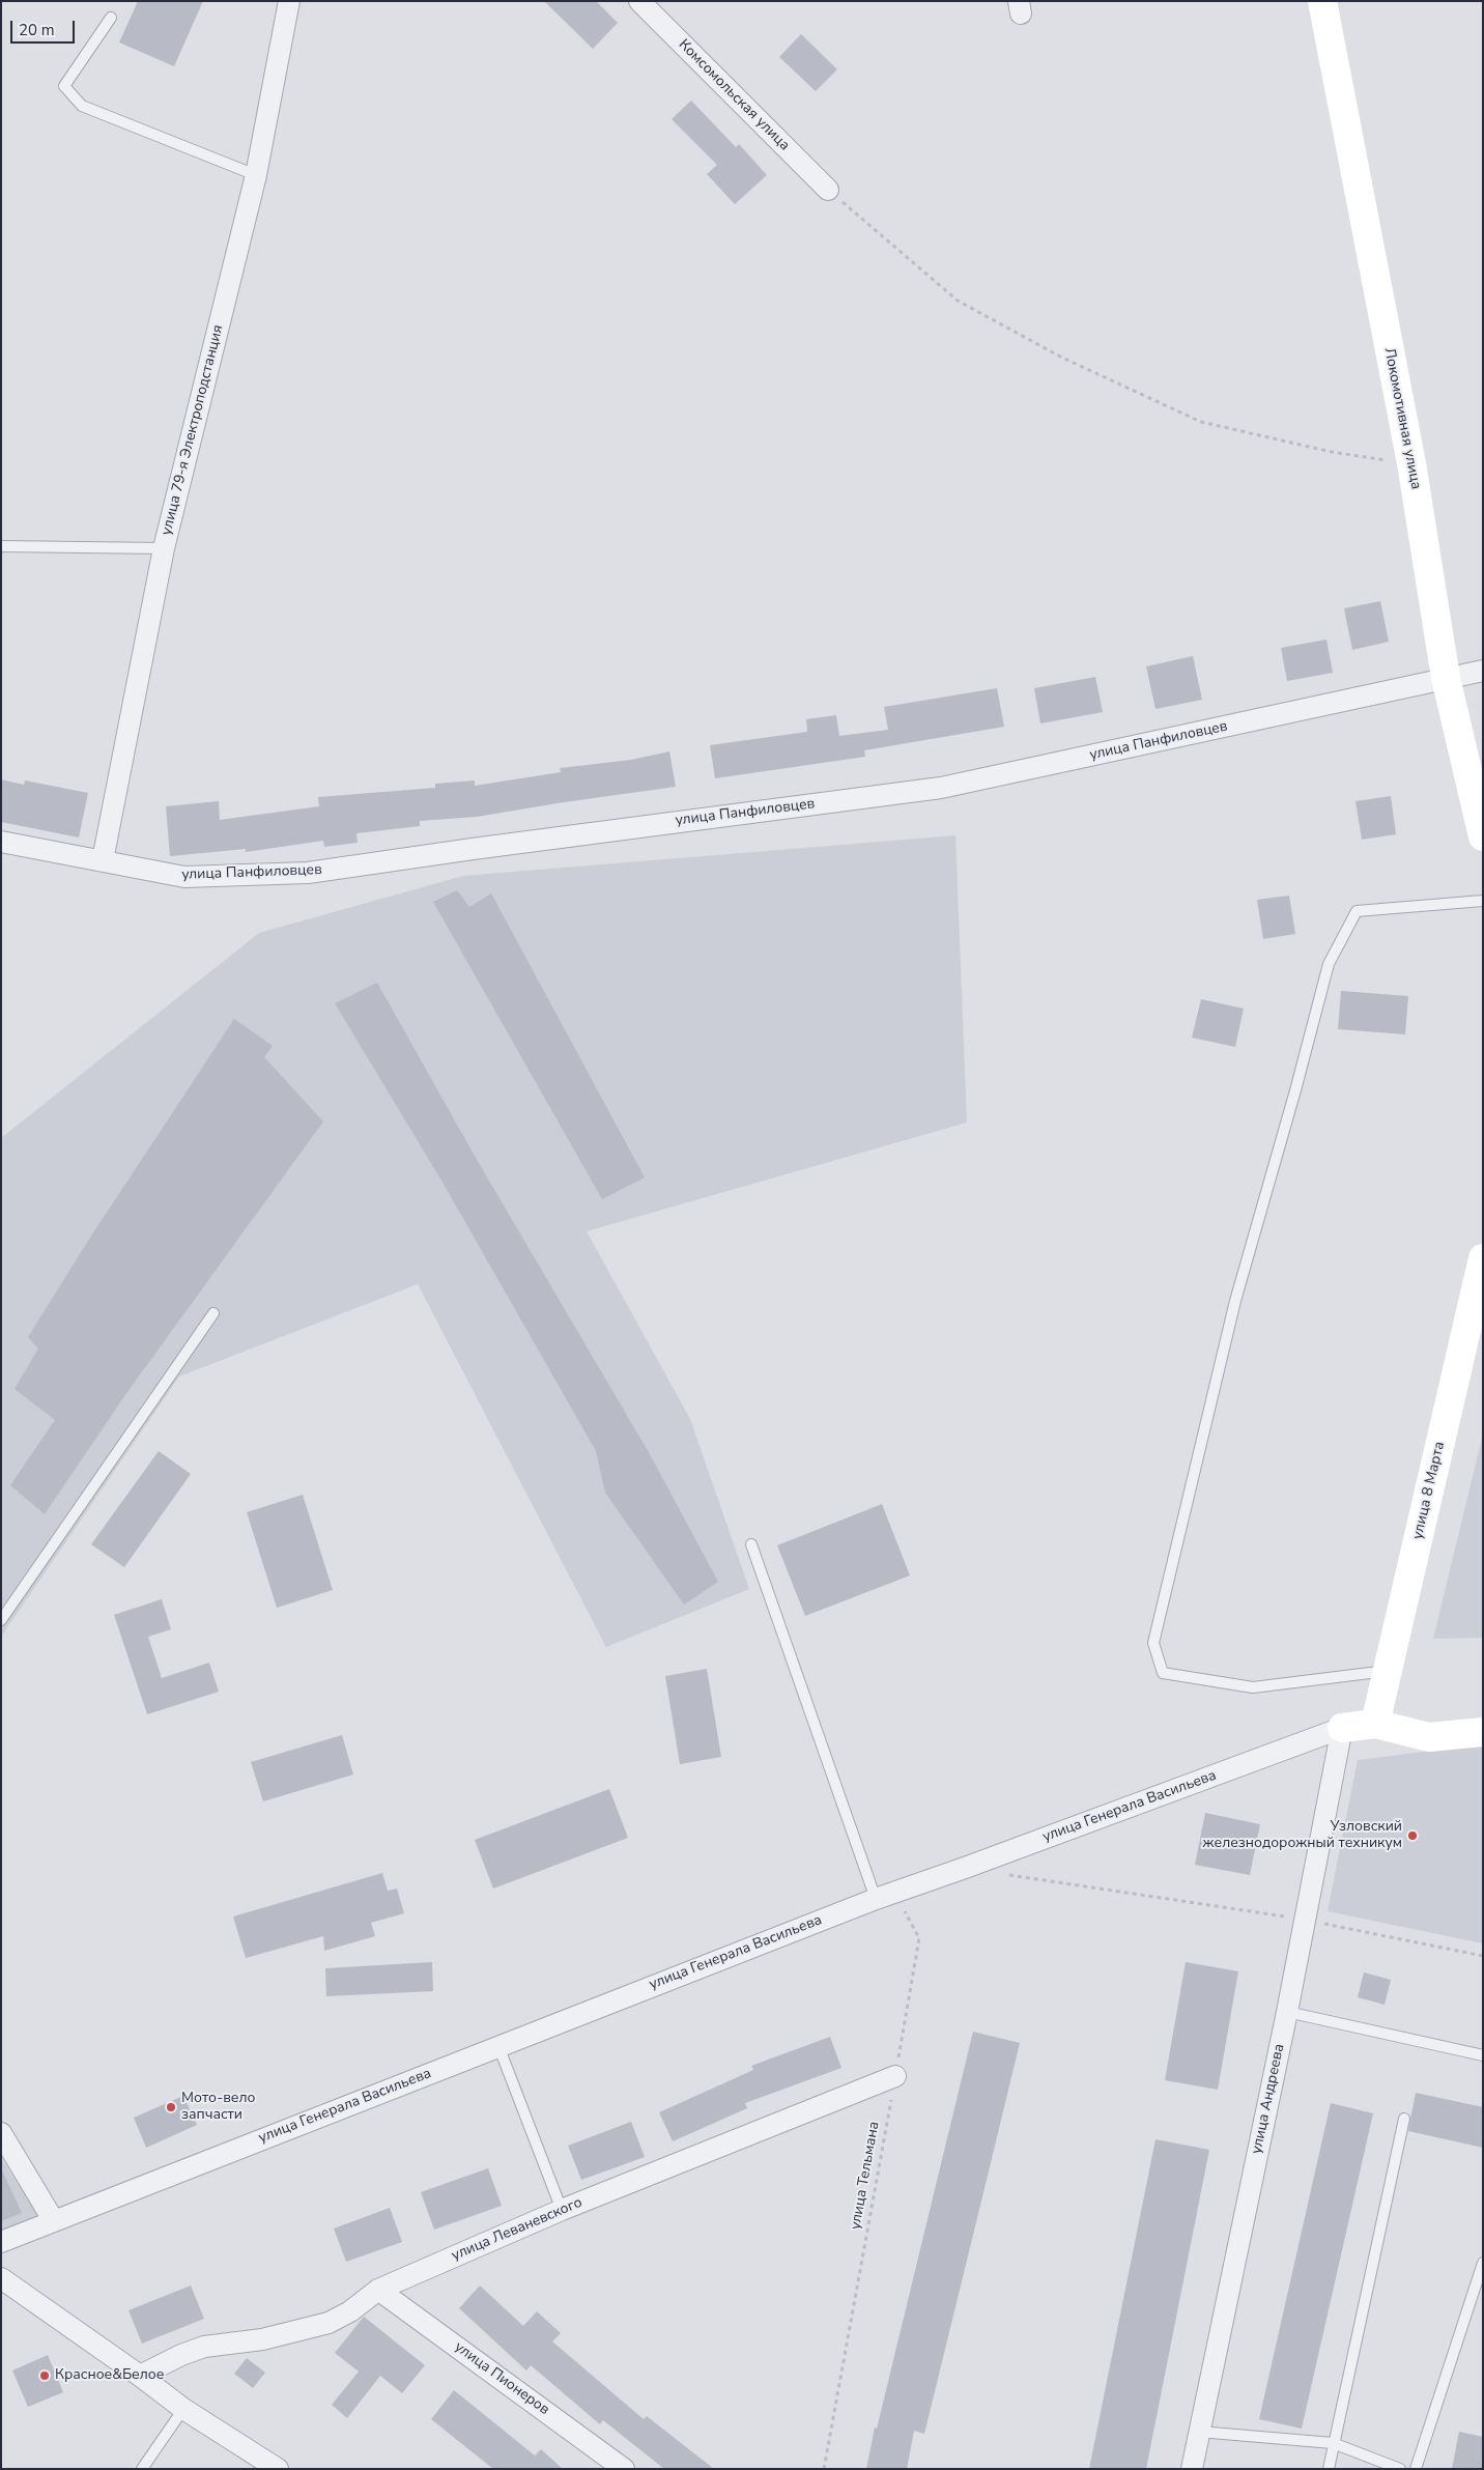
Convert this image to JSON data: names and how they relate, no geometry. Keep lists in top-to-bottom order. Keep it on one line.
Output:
{"streets":{"main road":["Локомотивная улица","улица 8 Марта","улица Генерала Васильева"],"street":["Комсомольская улица","улица 79-я Электроподстанция","улица Панфиловцев","улица Андреева","улица Леваневского","улица Пионеров"],"path":["улица Тельмана"]},"crossings":[["Локомотивная улица","улица Панфиловцев"],["улица 79-я Электроподстанция","улица Панфиловцев"],["улица 8 Марта","улица Генерала Васильева"],["улица Генерала Васильева","улица Андреева"],["улица Генерала Васильева","улица Тельмана"],["улица Тельмана","улица Леваневского"],["улица Леваневского","улица Пионеров"]],"places":["Узловский железнодорожный техникум","Мото-вело запчасти","Красное&Белое"],"scale_bar":"20 m"}
